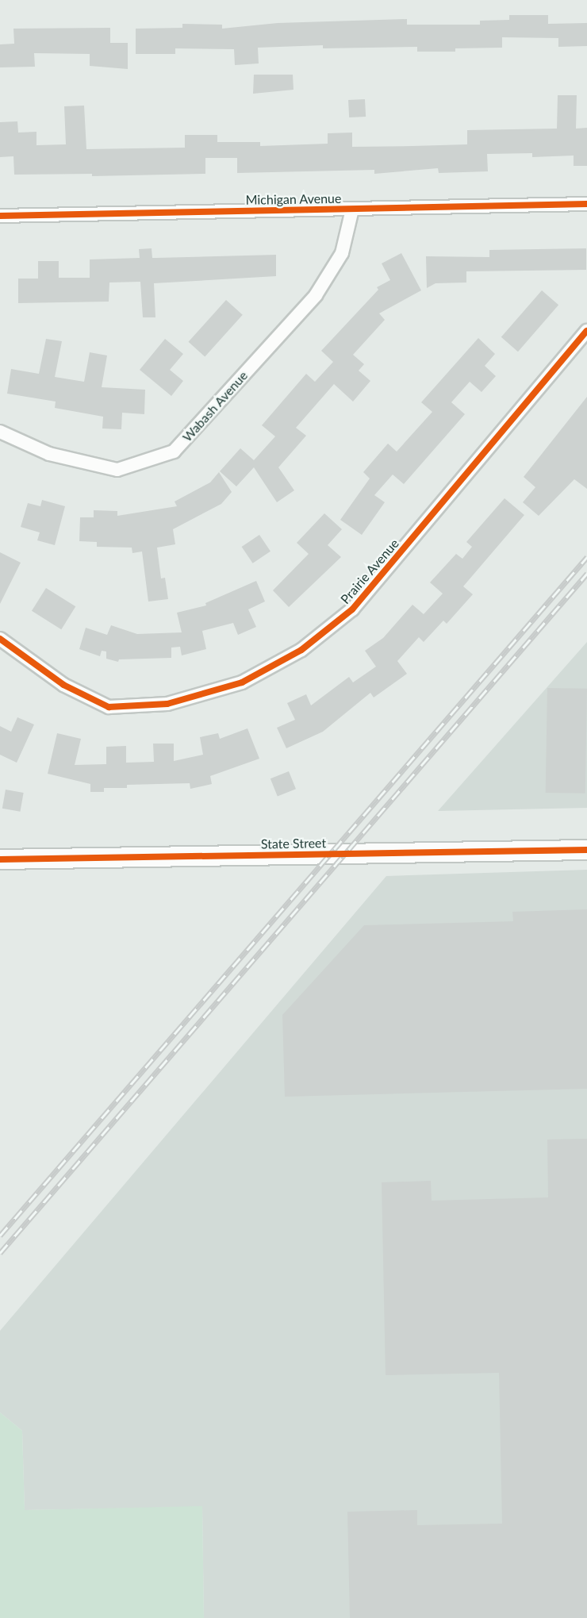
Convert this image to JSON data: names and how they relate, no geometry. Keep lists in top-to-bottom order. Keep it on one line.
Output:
{"streets":{"street":["Michigan Avenue","Wabash Avenue","Prairie Avenue","State Street"]},"crossings":[["Michigan Avenue","Wabash Avenue"]]}
